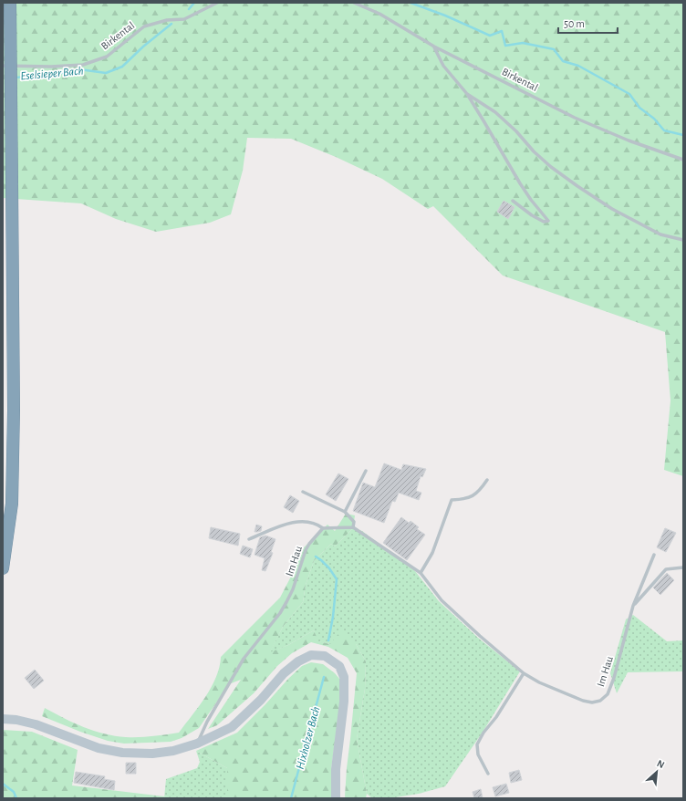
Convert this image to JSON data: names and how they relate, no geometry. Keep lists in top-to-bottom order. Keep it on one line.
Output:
{"streets":{"lane":["Birkental","Im Hau"]},"water":["Eselsieper Bach","Hixholzer Bach"],"scale_bar":"50 m","north":"top right"}
